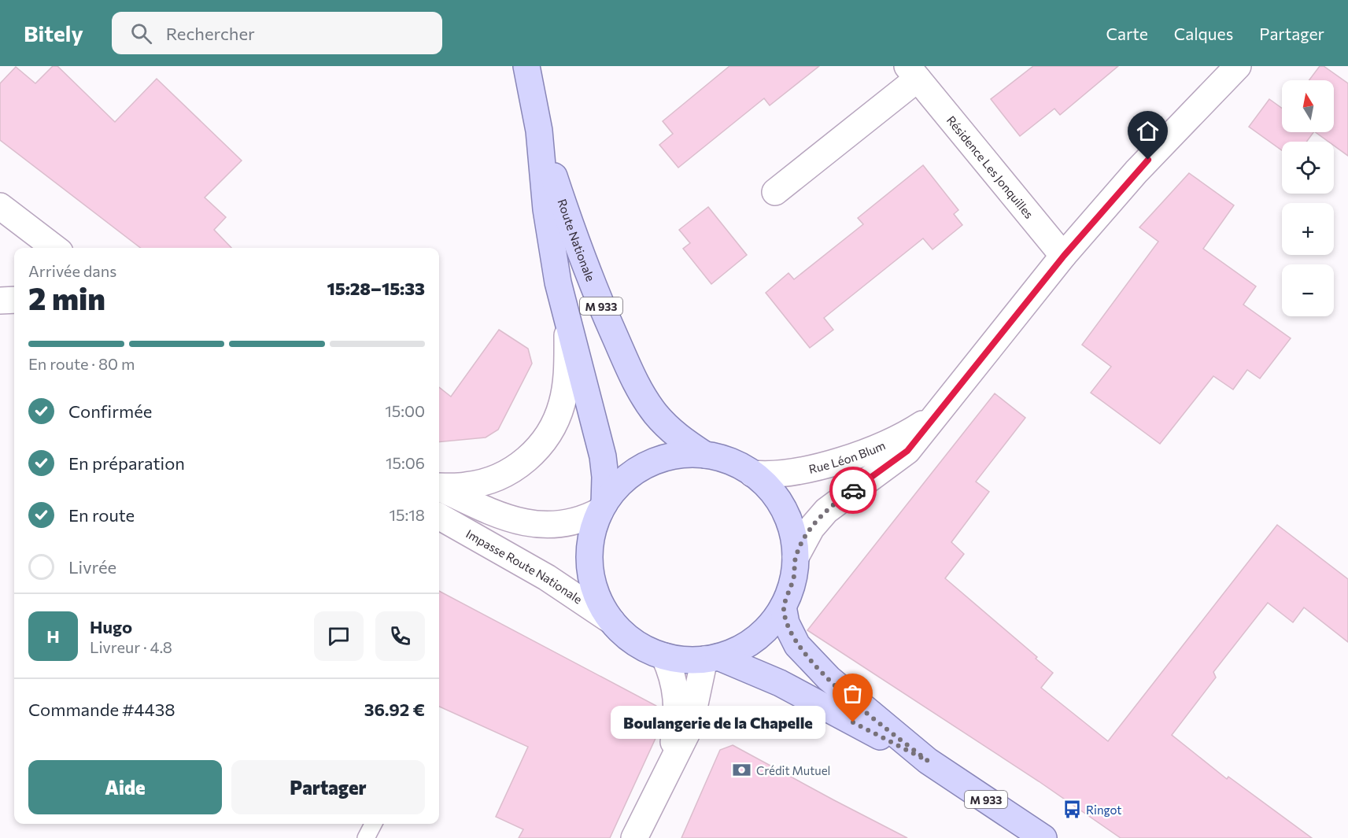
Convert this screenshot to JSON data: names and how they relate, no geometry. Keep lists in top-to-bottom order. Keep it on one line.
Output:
{"streets":{"main road":["Route Nationale","M 933"],"street":["Résidence Les Jonquilles","Rue Léon Blum","Impasse Route Nationale"]},"crossings":[["Résidence Les Jonquilles","Rue Léon Blum"]],"places":{"other":["Boulangerie de la Chapelle"],"bank":["Crédit Mutuel"],"bus stop":["Ringot"]},"north":"top","page":{"header":"Bitely","search":"Rechercher","nav":["Carte","Calques","Partager"],"map_buttons":["+","−"],"heading":["2 min","Arrivée dans","15:28–15:33"],"panel":["Hugo","Livreur · 4.8","Commande #4438","36.92 €"],"bar":"En route · 80 m","list":[["Confirmée","15:00"],["En préparation","15:06"],["En route","15:18"],"Livrée"],"round":"H","bubble":"Boulangerie de la Chapelle","buttons":["Aide","Partager"]}}
